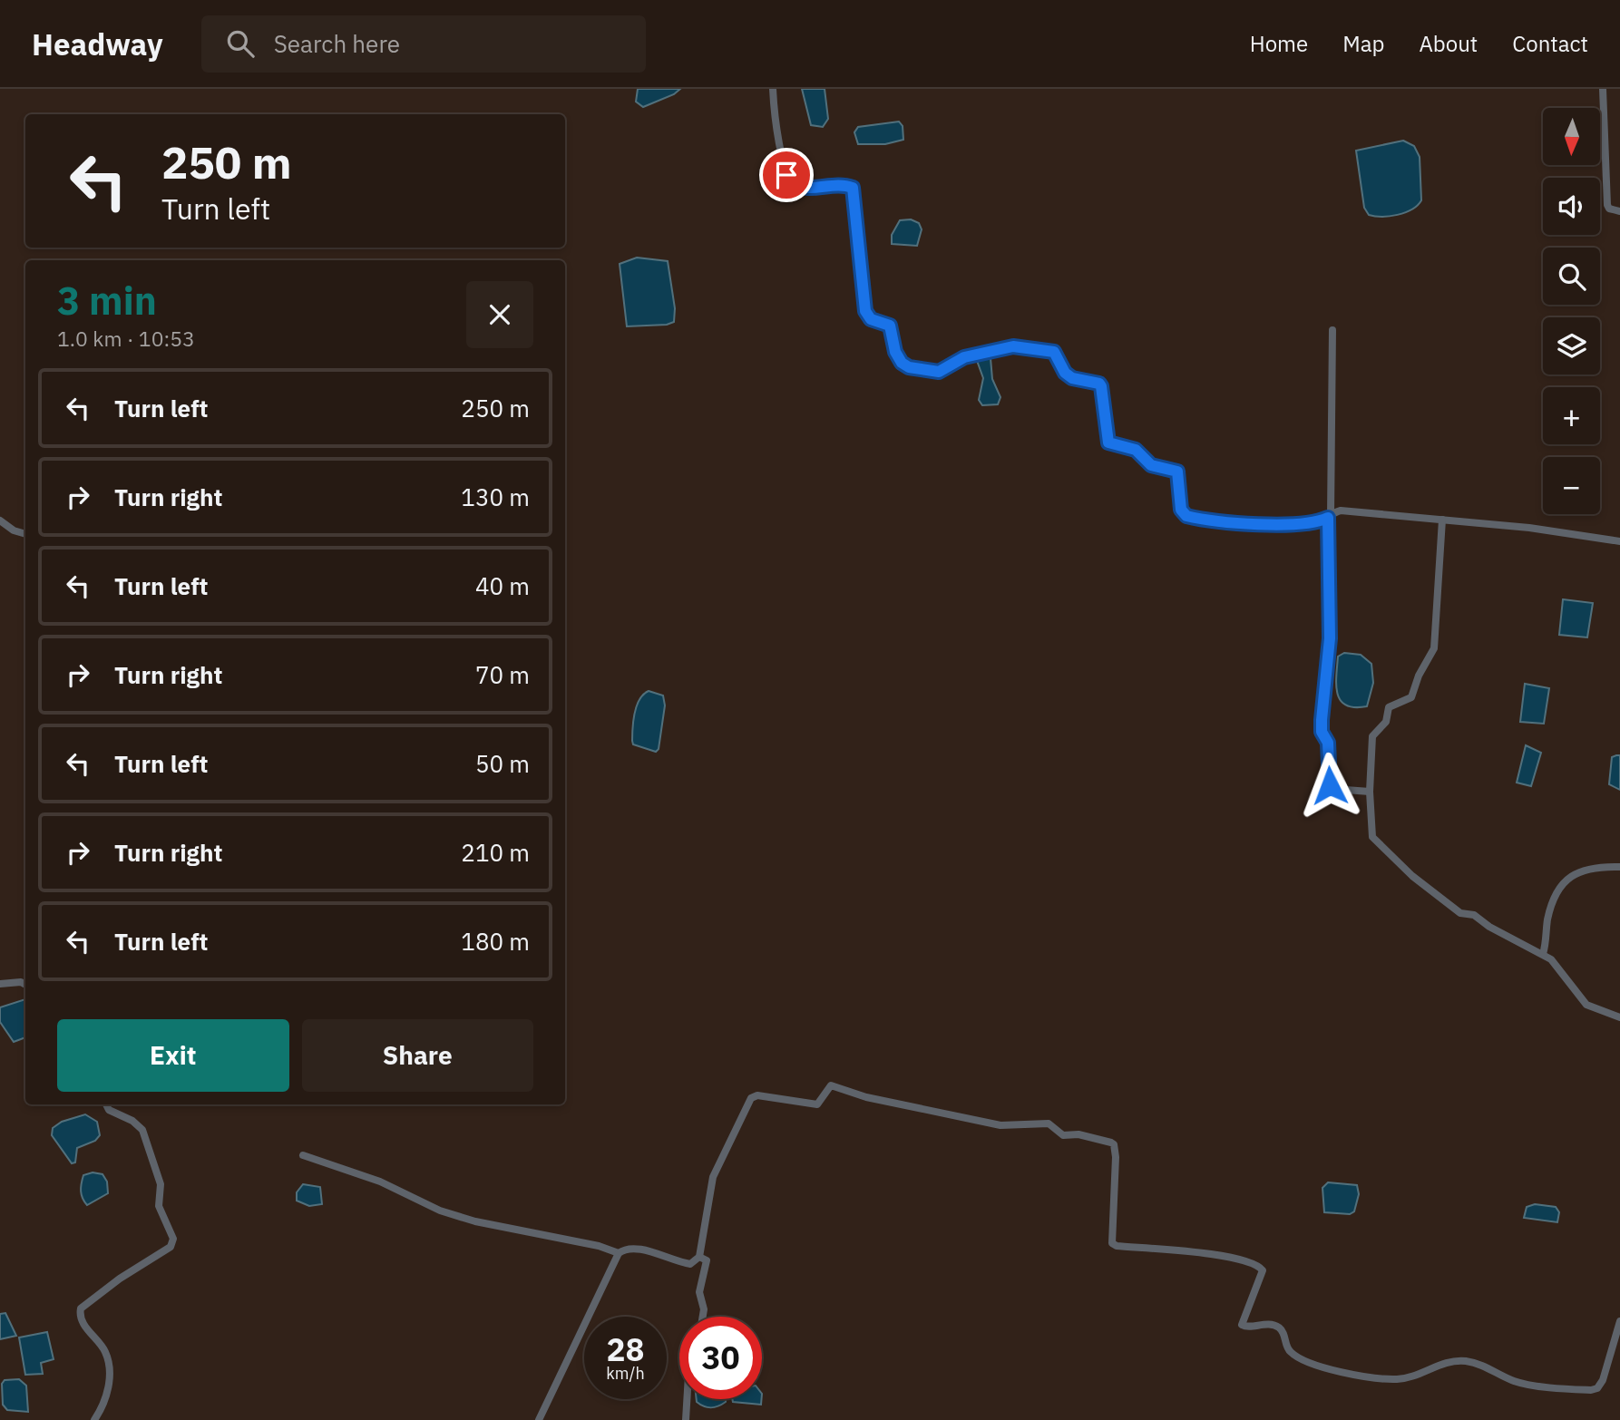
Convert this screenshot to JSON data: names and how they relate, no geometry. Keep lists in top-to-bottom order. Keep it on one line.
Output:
{"north":"bottom","page":{"header":"Headway","search":"Search here","nav":["Home","Map","About","Contact"],"map_buttons":["+","−"],"turn":["250 m","Turn left"],"heading":["3 min","1.0 km · 10:53"],"list":[{"name":"Turn left","value":"250 m"},{"name":"Turn right","value":"130 m"},{"name":"Turn left","value":"40 m"},{"name":"Turn right","value":"70 m"},{"name":"Turn left","value":"50 m"},{"name":"Turn right","value":"210 m"},{"name":"Turn left","value":"180 m"}],"buttons":["Exit","Share"],"speed":"28 km/h","limit":"30"}}
